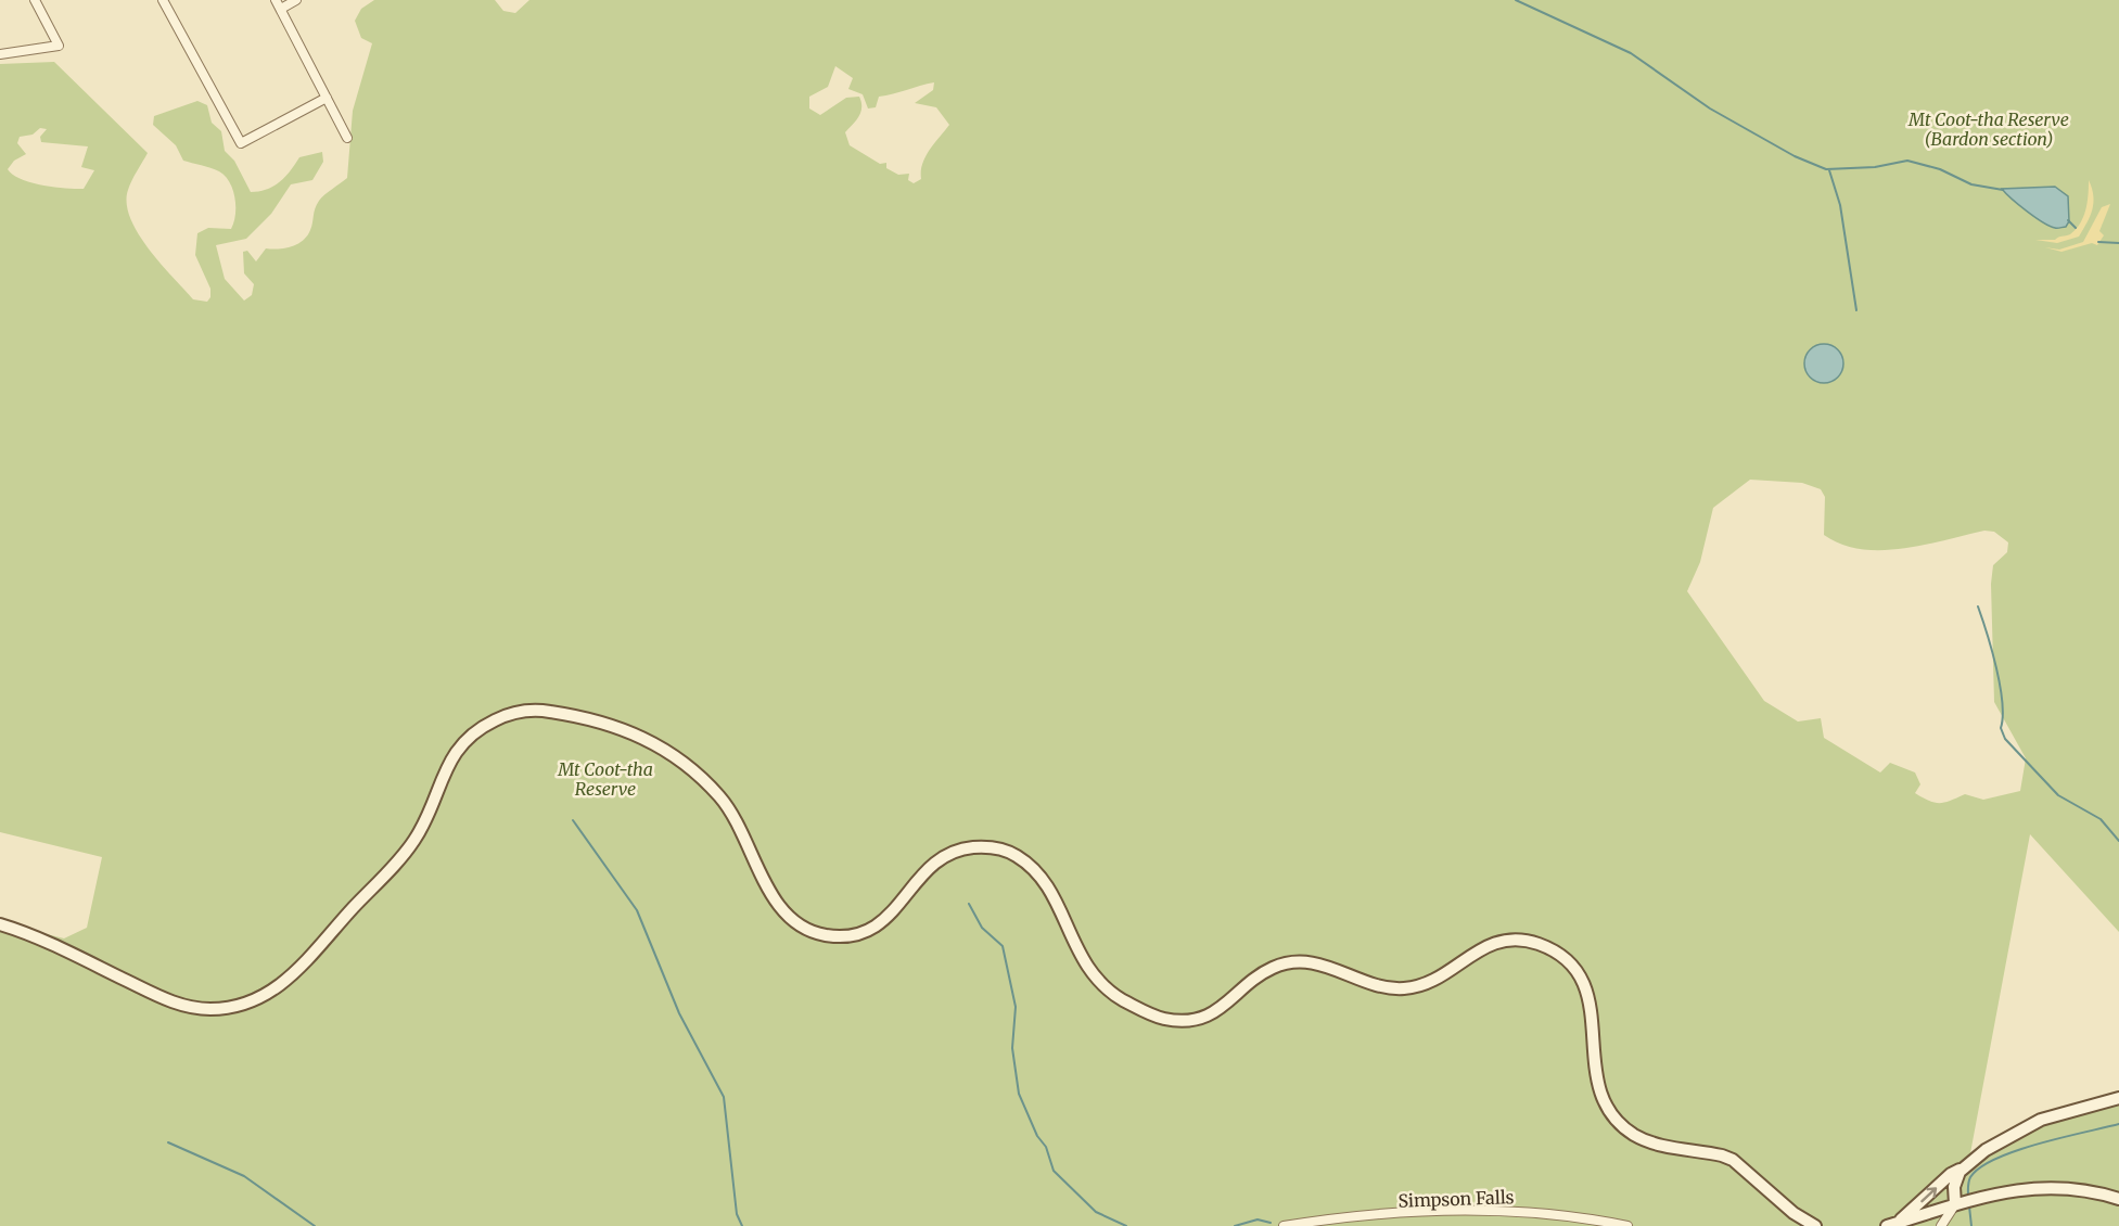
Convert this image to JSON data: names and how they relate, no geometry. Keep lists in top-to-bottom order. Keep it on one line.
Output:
{"streets":{"street":["Simpson Falls"]},"parks":["Mt Coot-tha Reserve (Bardon section)","Mt Coot-tha Reserve"]}
